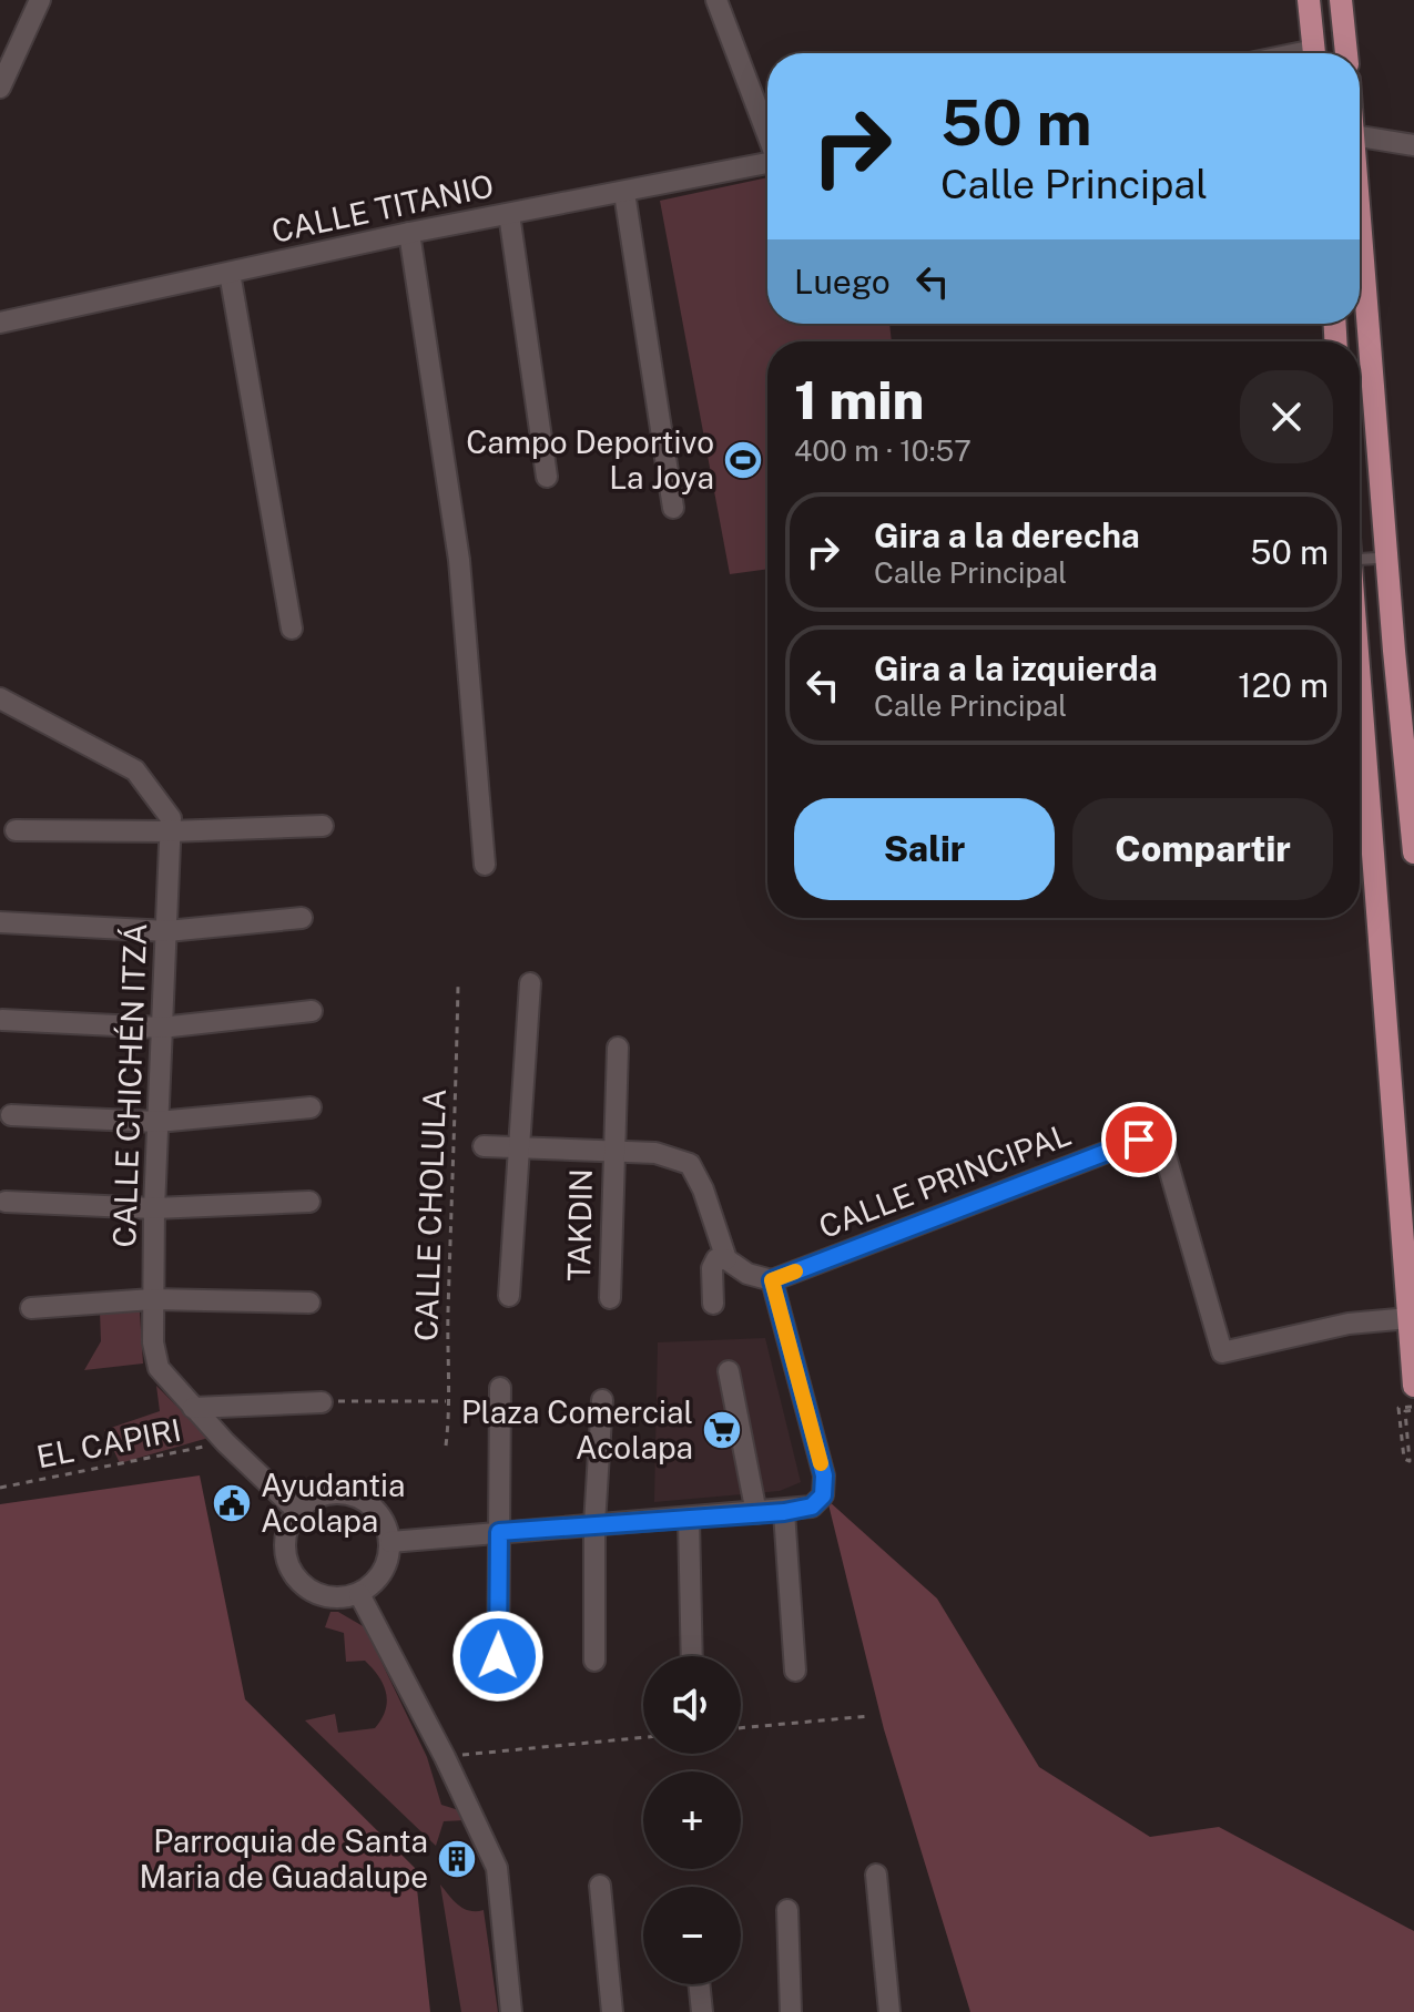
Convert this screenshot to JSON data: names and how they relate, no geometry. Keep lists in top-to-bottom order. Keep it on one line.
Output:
{"streets":{"street":["CALLE TITANIO","CALLE CHICHÉN ITZÁ","CALLE PRINCIPAL","TAKDIN"],"path":["CALLE CHOLULA","EL CAPIRI"]},"crossings":[["CALLE CHICHÉN ITZÁ","EL CAPIRI"]],"places":{"sports":["Campo Deportivo La Joya"],"supermarket":["Plaza Comercial Acolapa"],"public building":["Ayudantia Acolapa"],"building":["Parroquia de Santa Maria de Guadalupe"]},"page":{"turn":["50 m","Calle Principal"],"then":"Luego","heading":["1 min","400 m · 10:57"],"list":[{"name":"Gira a la derecha","note":"Calle Principal","value":"50 m"},{"name":"Gira a la izquierda","note":"Calle Principal","value":"120 m"}],"buttons":["Salir","Compartir"],"map_buttons":["+","−"]}}
